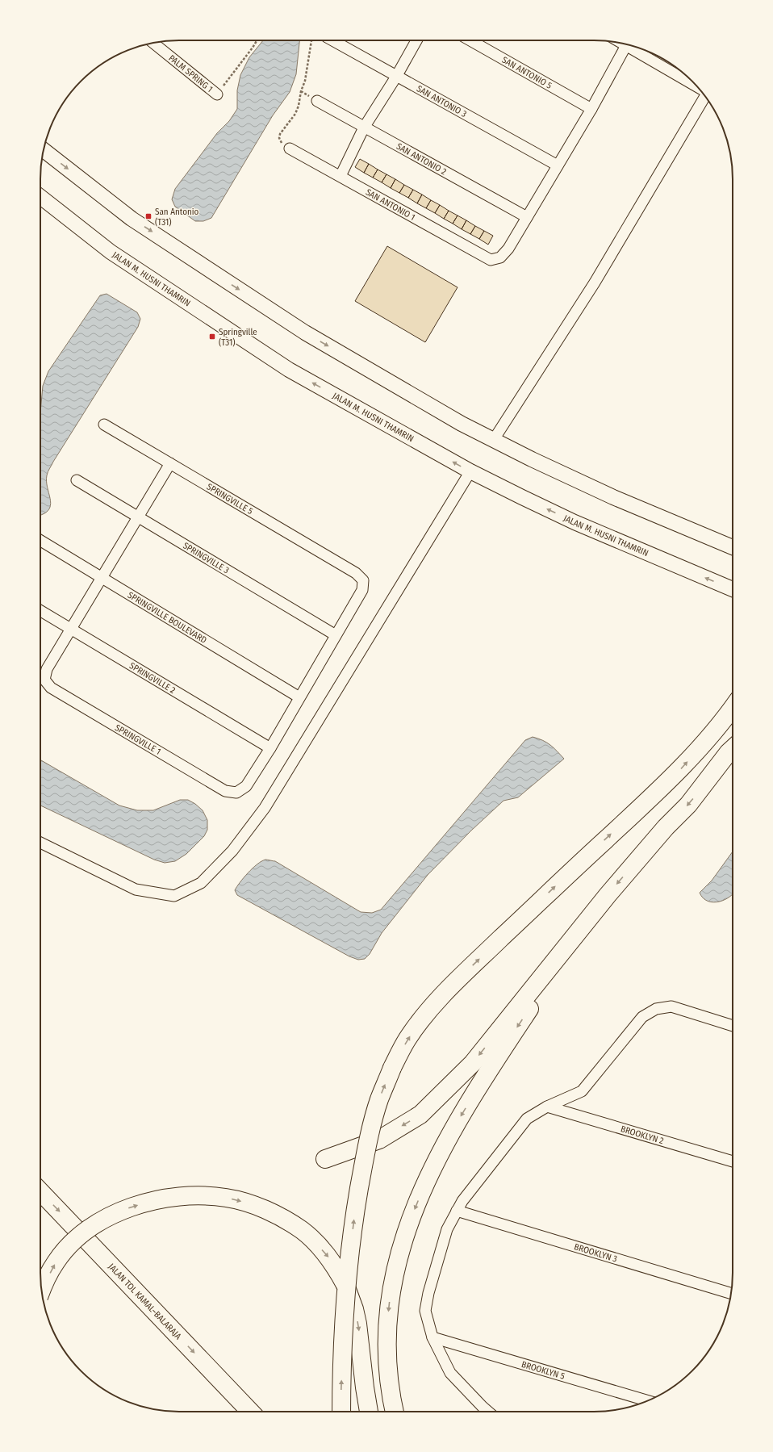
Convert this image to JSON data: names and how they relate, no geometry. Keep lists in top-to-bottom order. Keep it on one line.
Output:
{"streets":{"highway":["JALAN TOL KAMAL–BALARAJA"],"main road":["JALAN M. HUSNI THAMRIN"],"street":["SAN ANTONIO 5","PALM SPRING 1","SAN ANTONIO 3","SAN ANTONIO 2","SAN ANTONIO 1","SPRINGVILLE 5","SPRINGVILLE 3","SPRINGVILLE BOULEVARD","SPRINGVILLE 2","SPRINGVILLE 1","BROOKLYN 2","BROOKLYN 3","BROOKLYN 5"]},"crossings":[["SAN ANTONIO 2","SAN ANTONIO 1"],["SPRINGVILLE 5","SPRINGVILLE 3"],["SPRINGVILLE 2","SPRINGVILLE 1"]],"one_way":["JALAN TOL KAMAL–BALARAJA"],"places":{"transit":["San Antonio (T31)","Springville (T31)"]}}
